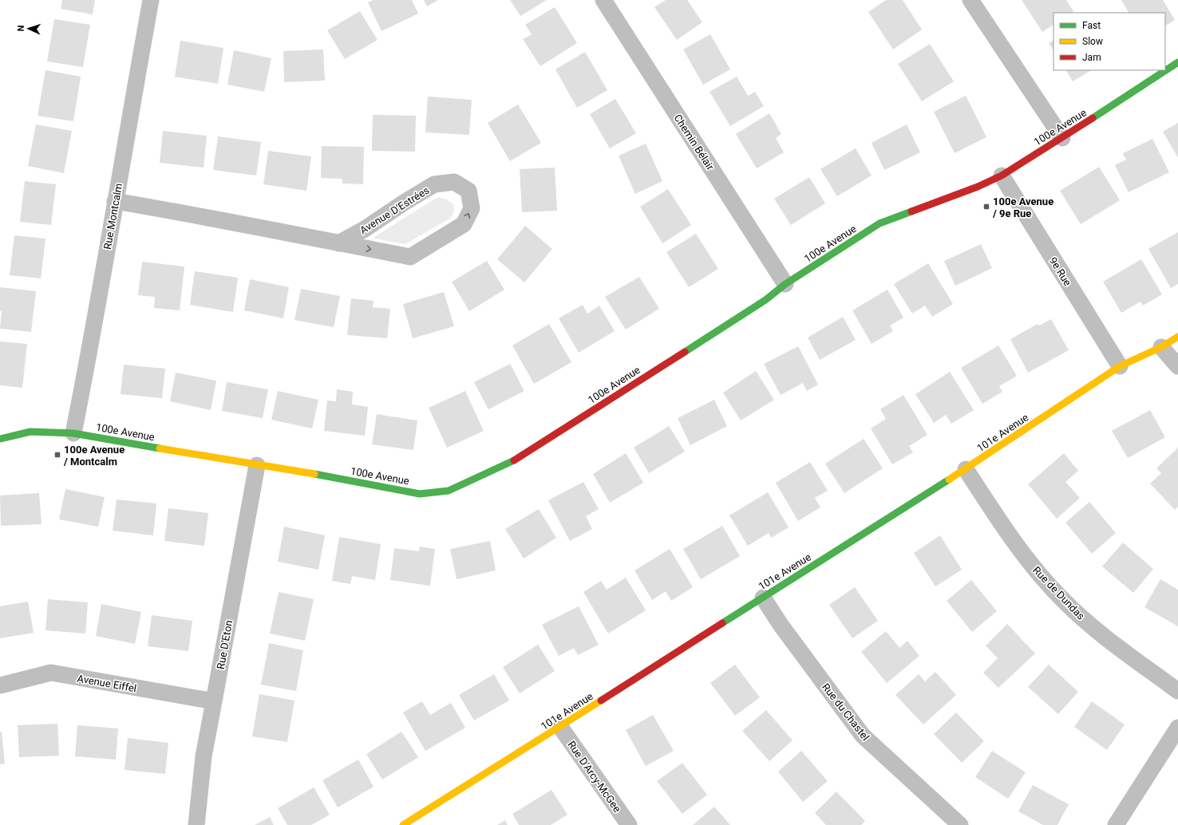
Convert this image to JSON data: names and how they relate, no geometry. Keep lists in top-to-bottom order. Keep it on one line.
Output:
{"streets":{"street":["100e Avenue","Chemin Bélair","Avenue D'Estrées","Rue Montcalm","9e Rue","101e Avenue","Rue de Dundas","Rue D'Eton","Avenue Eiffel","Rue du Chastel","Rue D'Arcy-McGee"]},"crossings":[["100e Avenue","Chemin Bélair"],["100e Avenue","Rue Montcalm"],["100e Avenue","9e Rue"],["100e Avenue","Rue D'Eton"],["Avenue D'Estrées","Rue Montcalm"],["9e Rue","101e Avenue"],["101e Avenue","Rue de Dundas"],["101e Avenue","Rue du Chastel"],["101e Avenue","Rue D'Arcy-McGee"],["Rue D'Eton","Avenue Eiffel"]],"places":{"transit":["100e Avenue / 9e Rue","100e Avenue / Montcalm"]},"legend":["Fast","Slow","Jam"],"north":"left"}
